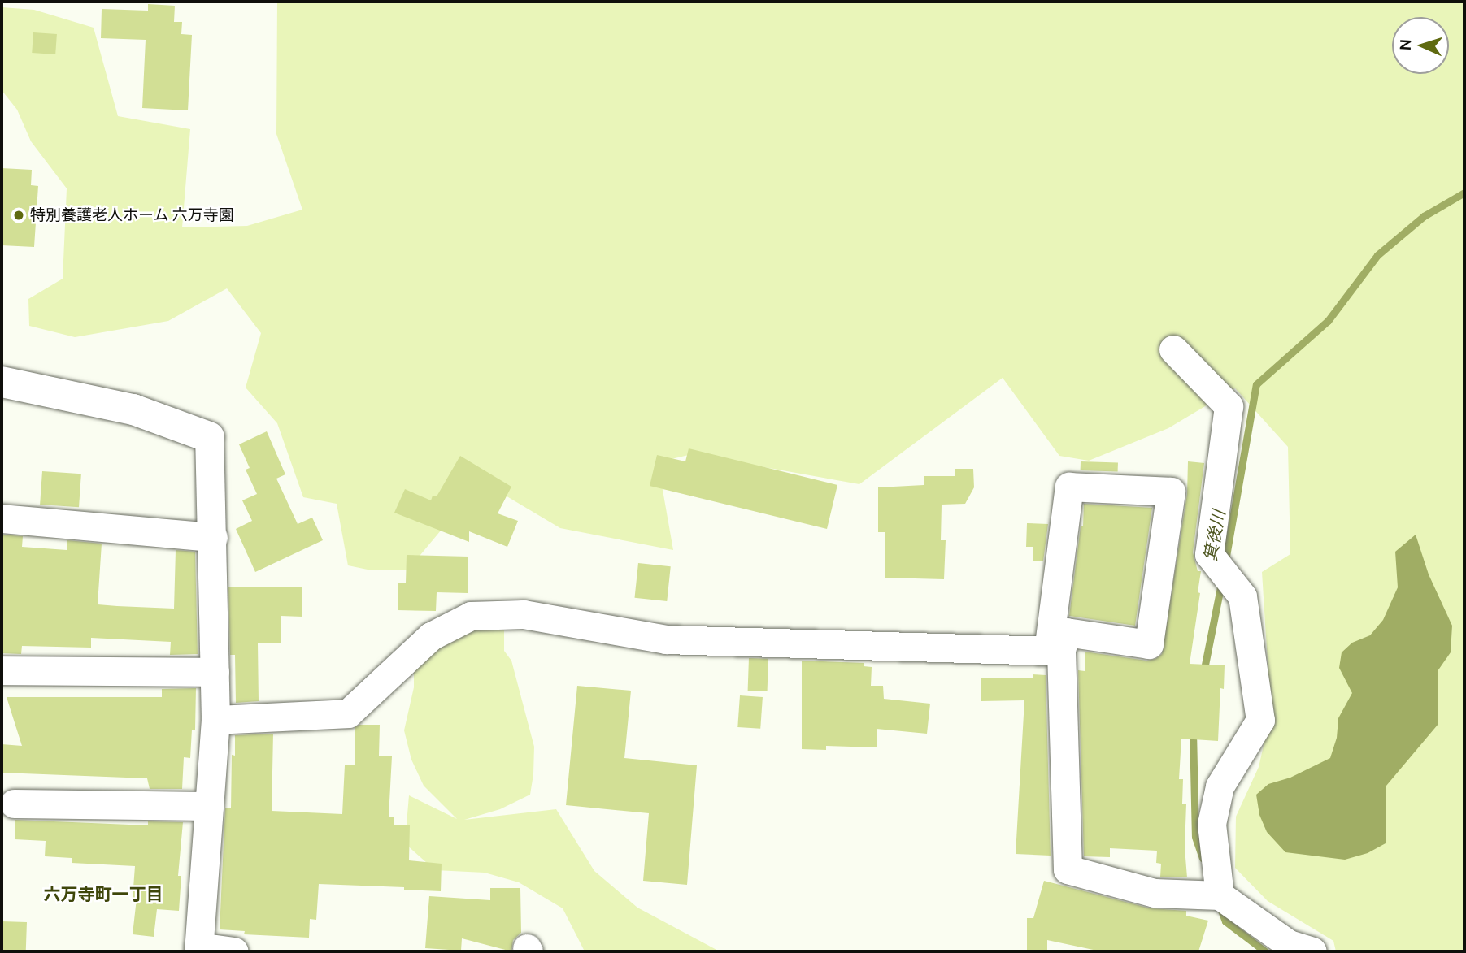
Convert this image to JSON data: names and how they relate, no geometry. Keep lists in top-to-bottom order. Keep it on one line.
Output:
{"districts":["六万寺町一丁目"],"water":["箕後川"],"places":["特別養護老人ホーム 六万寺園"],"north":"left"}
